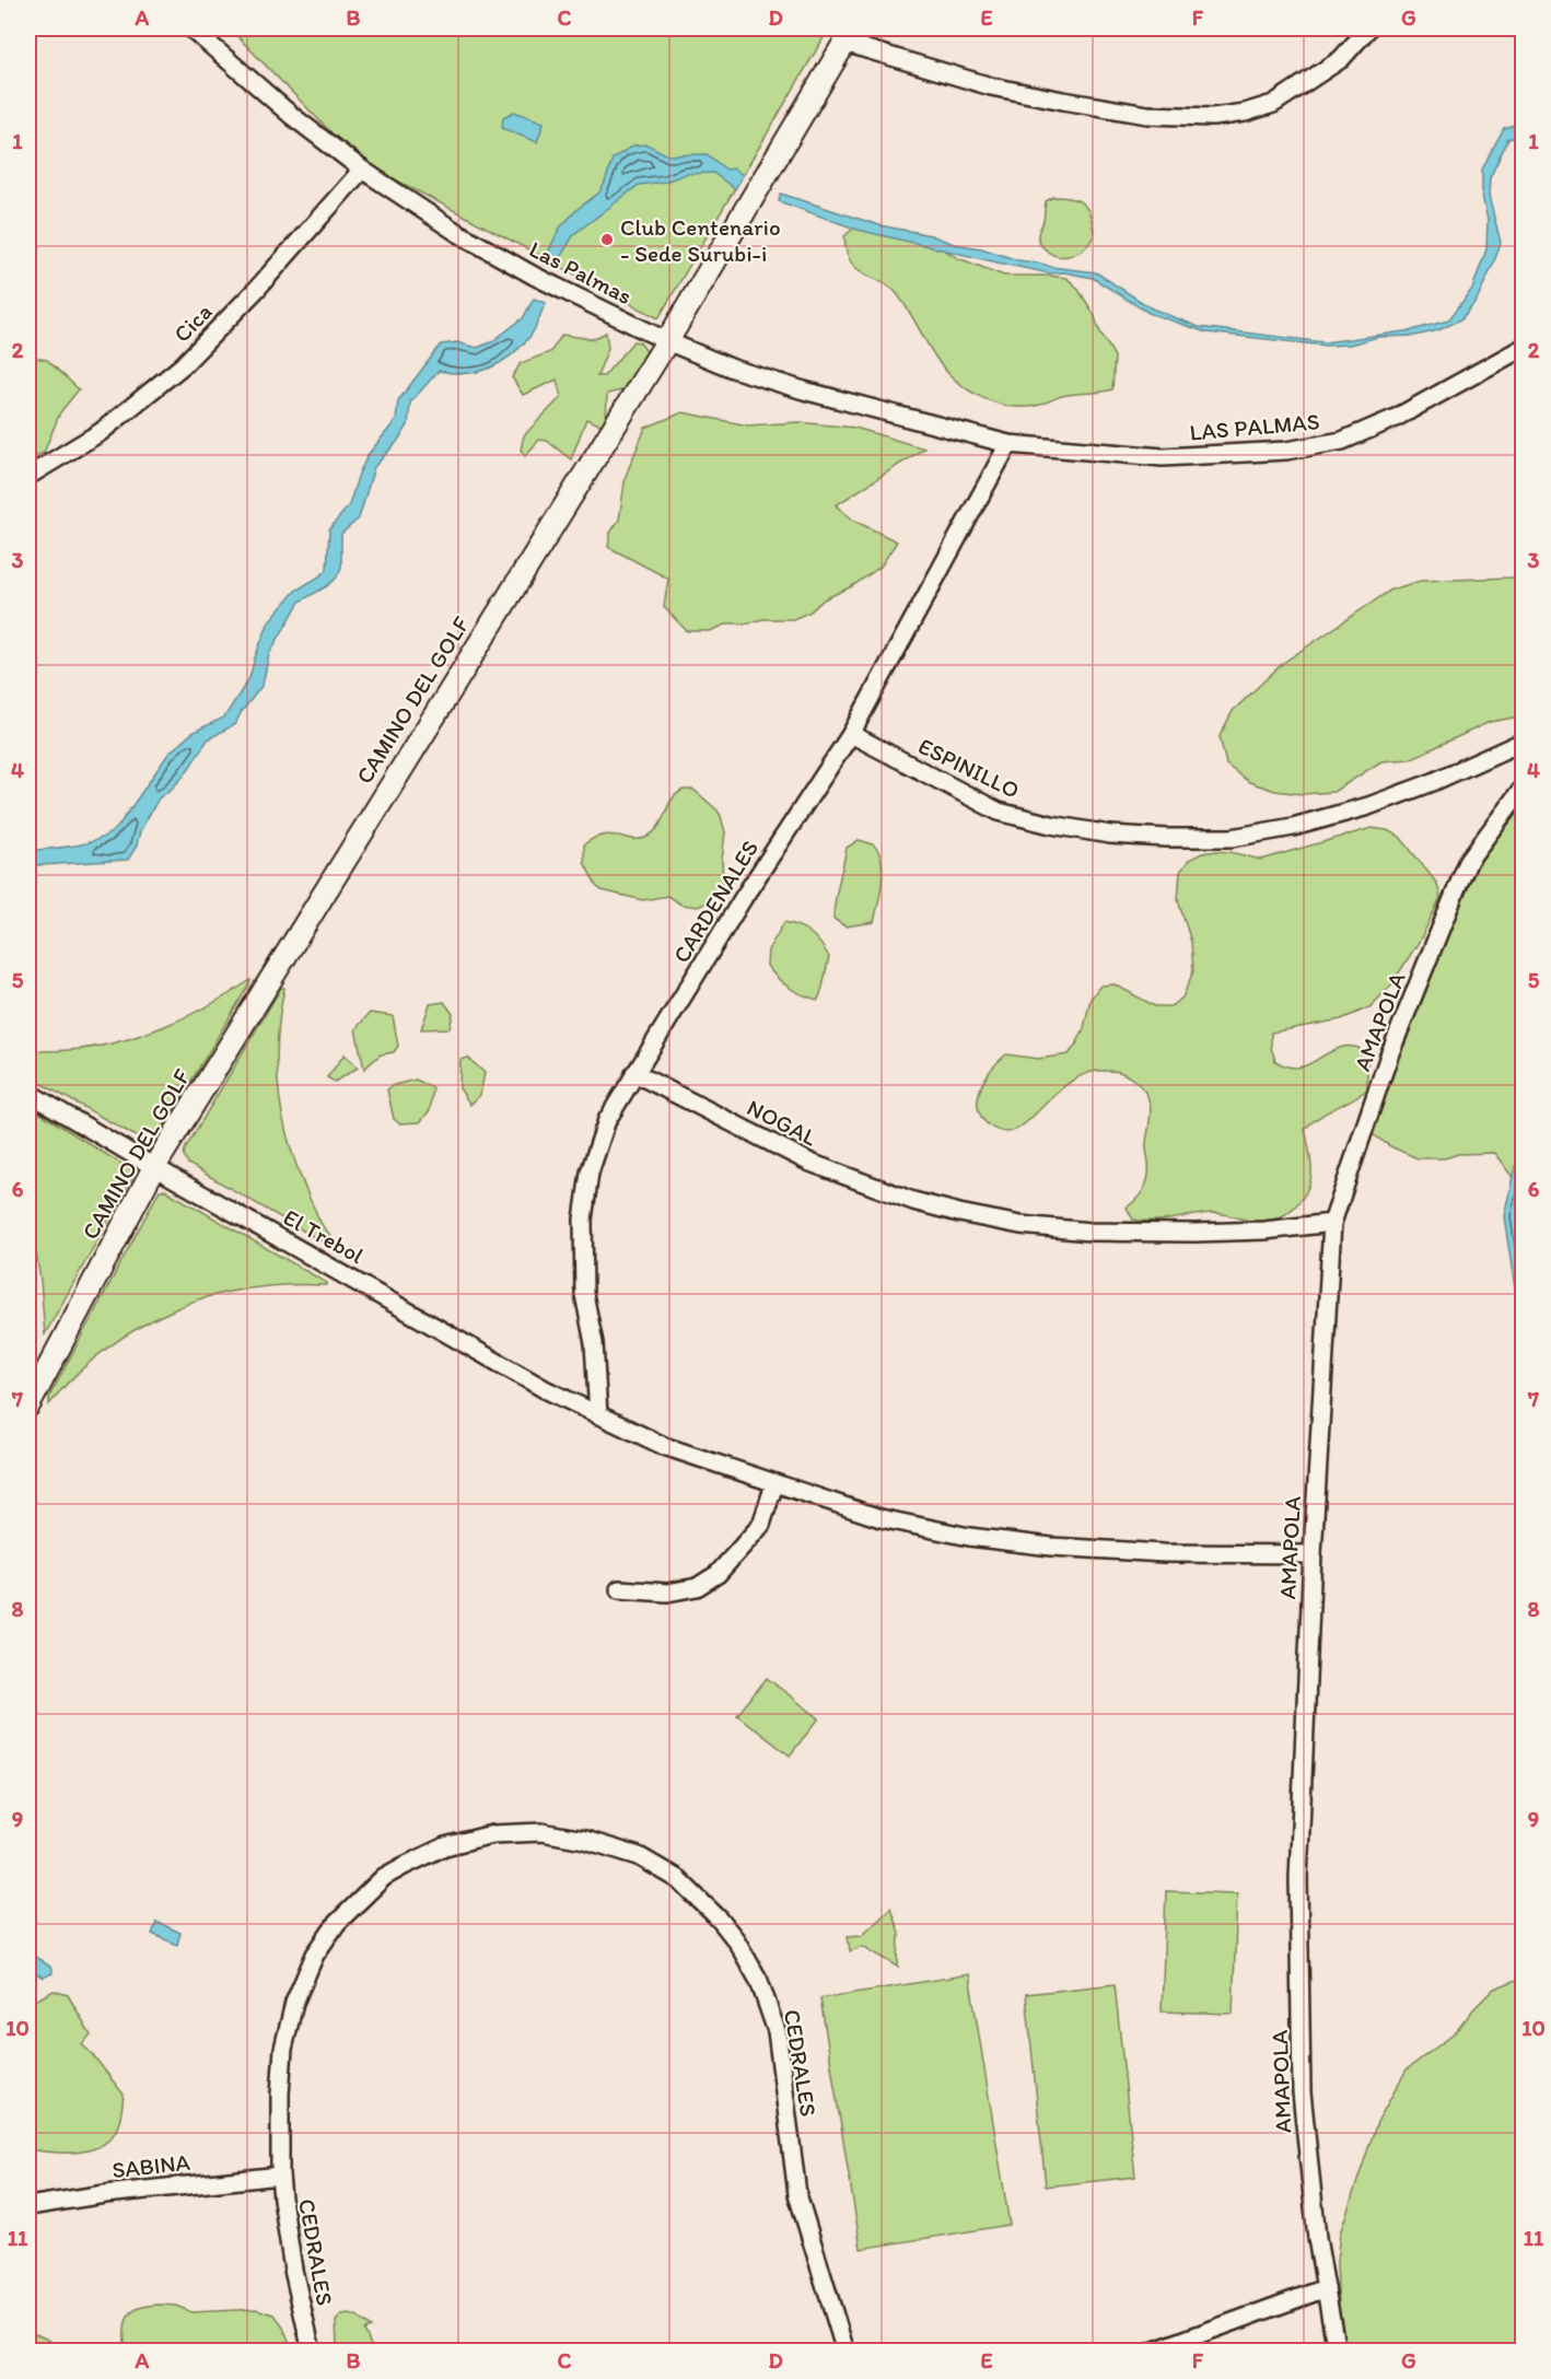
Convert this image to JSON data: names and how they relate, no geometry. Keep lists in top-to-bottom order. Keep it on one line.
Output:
{"streets":{"street":["Las Palmas","Cica","LAS PALMAS","CAMINO DEL GOLF","ESPINILLO","CARDENALES","AMAPOLA","NOGAL","El Trebol","CEDRALES","SABINA"]},"crossings":[["Las Palmas","Cica"],["Las Palmas","LAS PALMAS"],["Las Palmas","CAMINO DEL GOLF"],["Las Palmas","CARDENALES"],["LAS PALMAS","CARDENALES"],["CAMINO DEL GOLF","El Trebol"],["ESPINILLO","CARDENALES"],["CARDENALES","NOGAL"],["CARDENALES","El Trebol"],["AMAPOLA","NOGAL"],["AMAPOLA","El Trebol"],["CEDRALES","SABINA"]],"places":["Club Centenario - Sede Surubi-i"],"grid":{"columns":["A","B","C","D","E","F","G"],"rows":["1","2","3","4","5","6","7","8","9","10","11"]}}
